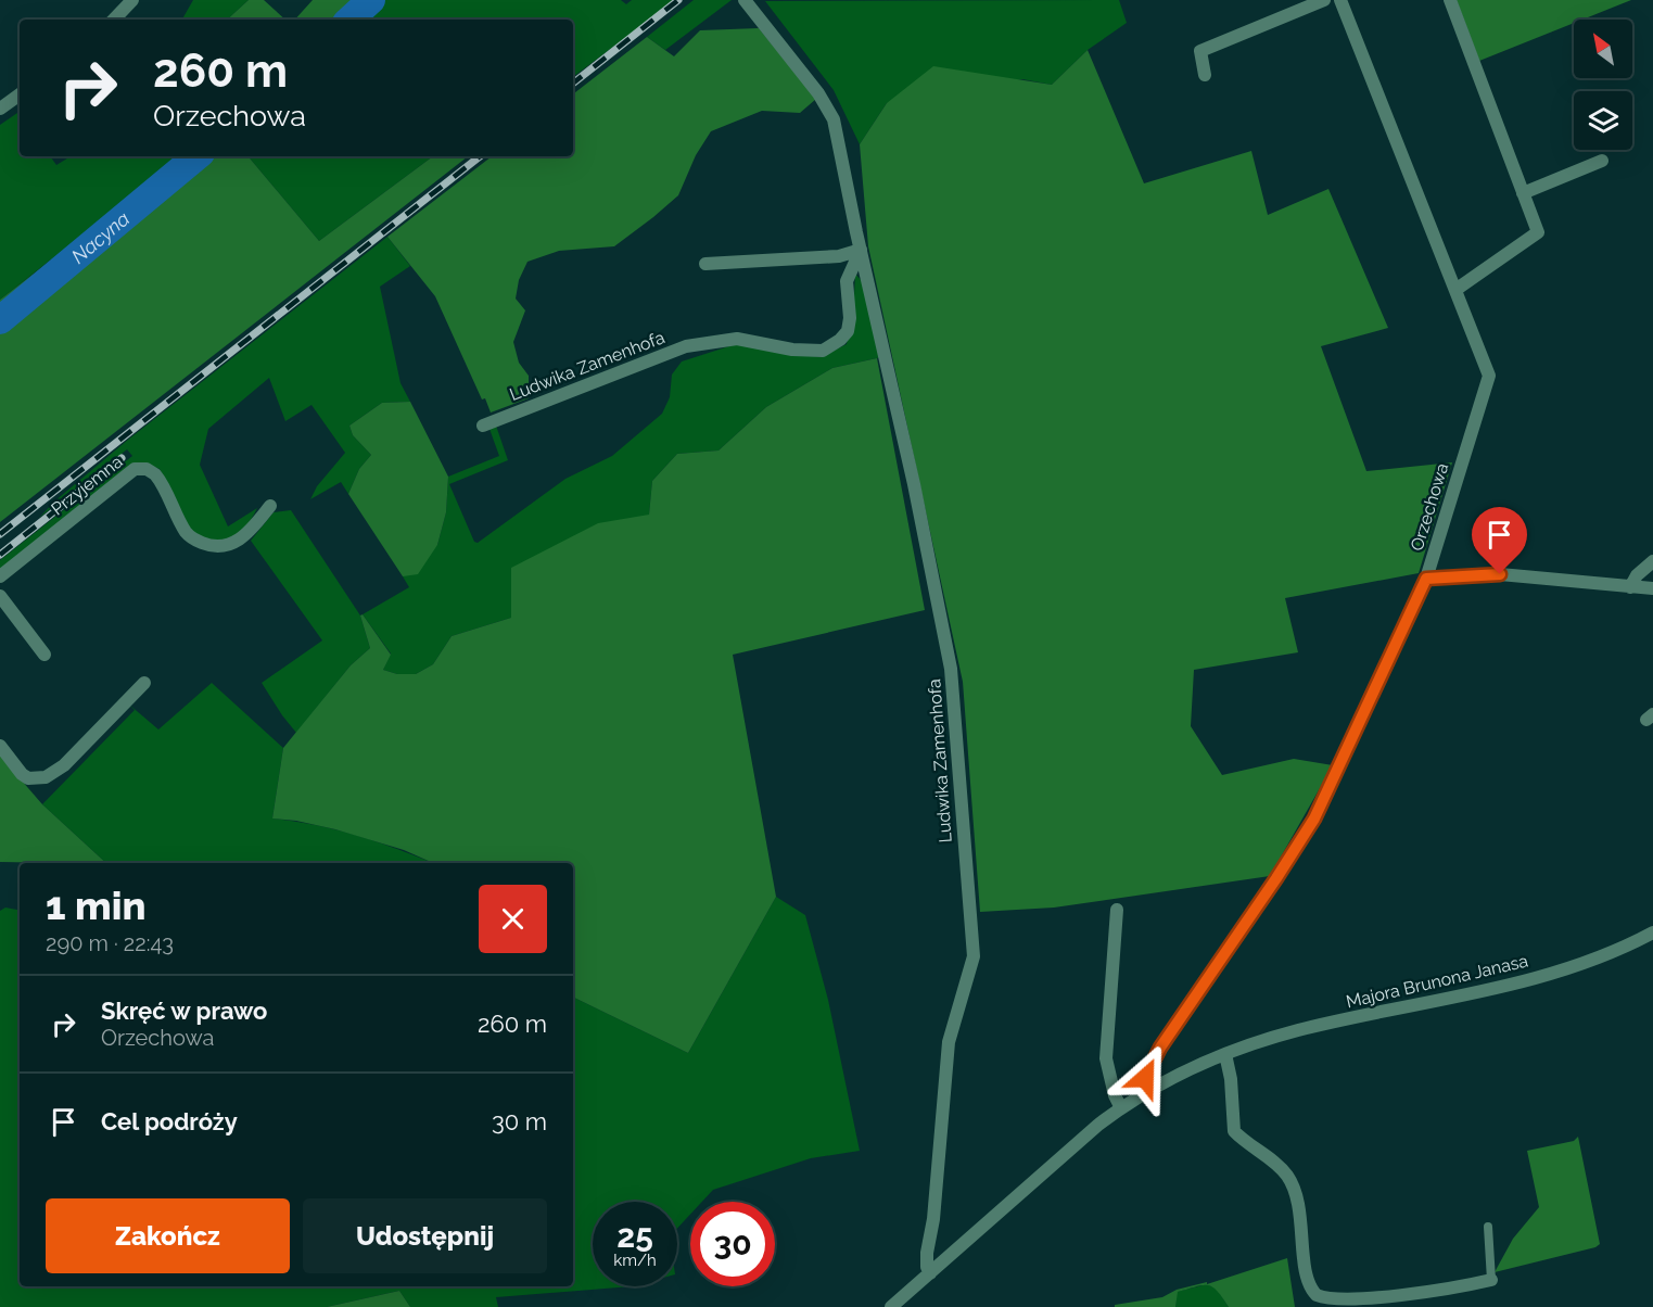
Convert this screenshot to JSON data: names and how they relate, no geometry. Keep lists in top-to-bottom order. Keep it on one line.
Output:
{"streets":{"street":["Ludwika Zamenhofa","Przyjemna","Orzechowa","Majora Brunona Janasa"]},"crossings":[["Ludwika Zamenhofa","Majora Brunona Janasa"]],"water":["Nacyna"],"north":"top left","page":{"turn":["260 m","Orzechowa"],"heading":["1 min","290 m · 22:43"],"list":[{"name":"Skręć w prawo","note":"Orzechowa","value":"260 m"},{"name":"Cel podróży","value":"30 m"}],"buttons":["Zakończ","Udostępnij"],"speed":"25 km/h","limit":"30"}}
